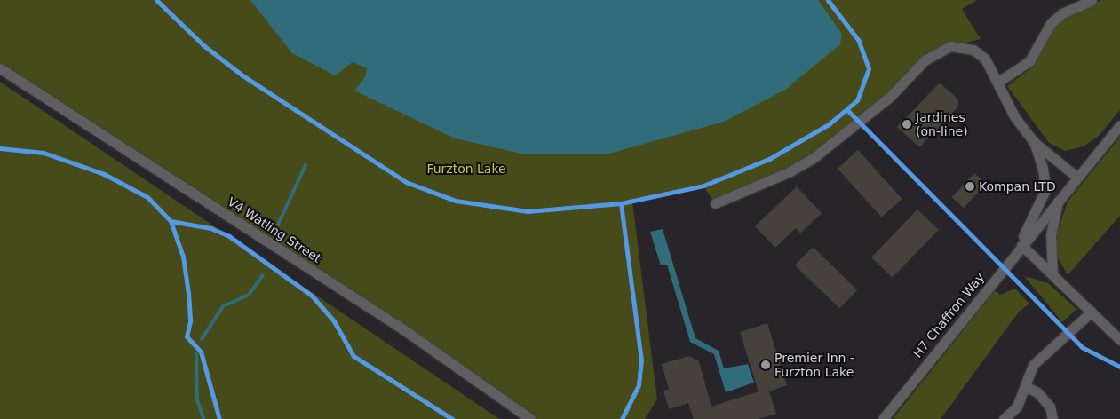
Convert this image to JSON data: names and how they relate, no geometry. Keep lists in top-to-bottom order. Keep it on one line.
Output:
{"streets":{"street":["V4 Watling Street","H7 Chaffron Way"]},"parks":["Furzton Lake"],"places":["Jardines (on-line)","Kompan LTD","Premier Inn - Furzton Lake"]}
